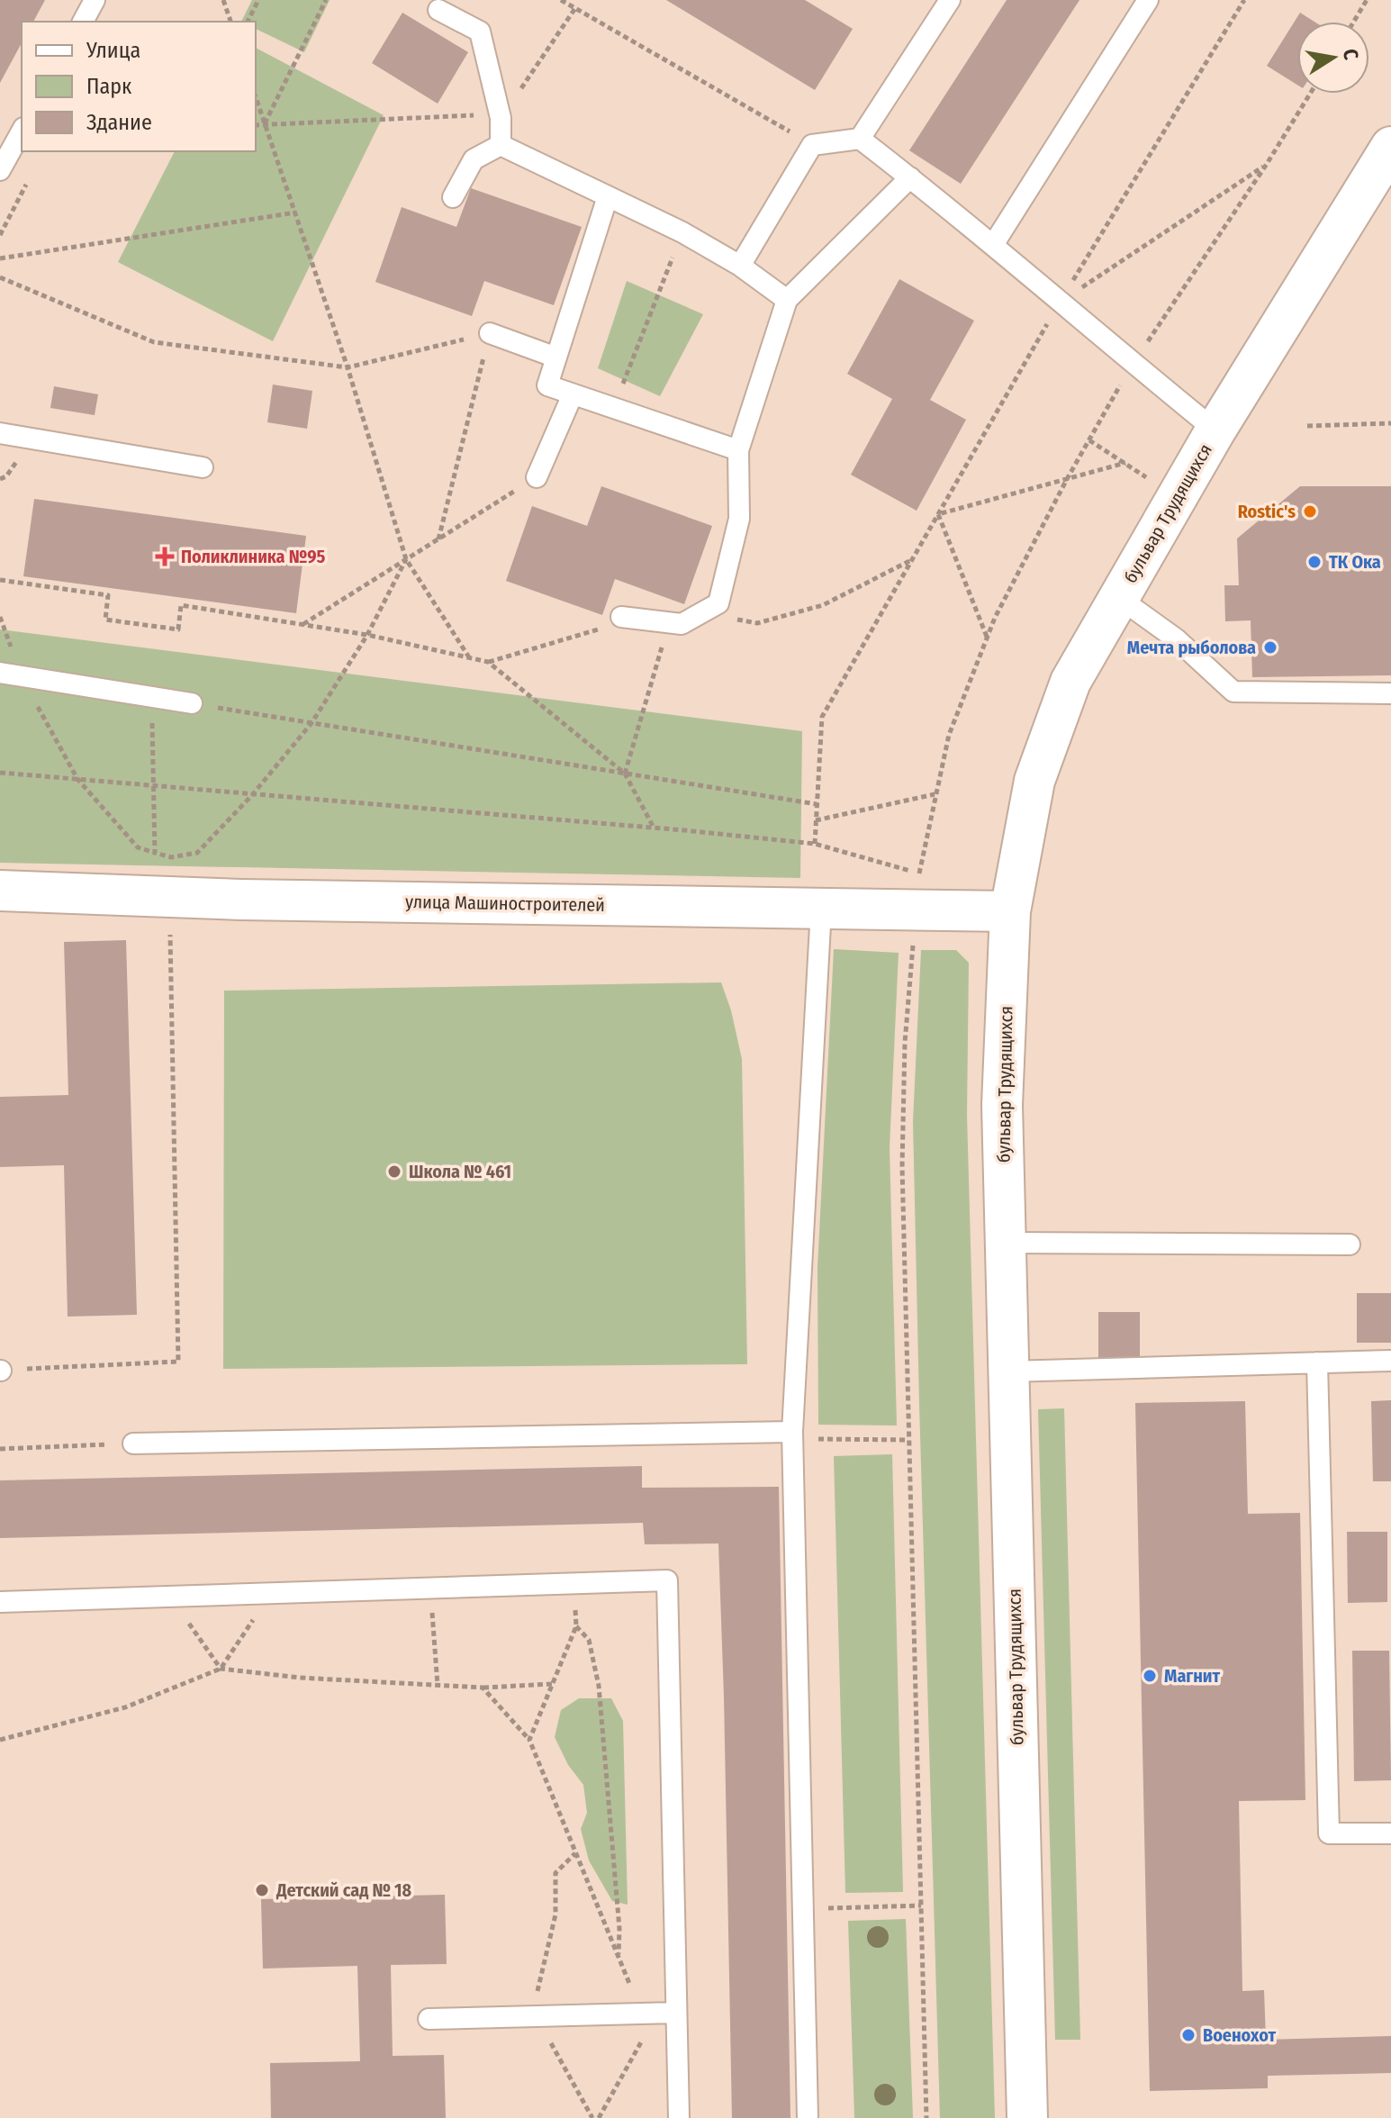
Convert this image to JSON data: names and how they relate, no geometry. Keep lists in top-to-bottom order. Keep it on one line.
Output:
{"streets":{"street":["бульвар Трудящихся","улица Машиностроителей"]},"crossings":[["бульвар Трудящихся","улица Машиностроителей"]],"places":{"other":["Rostic's","ТК Ока","Мечта рыболова","Школа № 461","Магнит","Детский сад № 18","Военохот"],"health":["Поликлиника №95"]},"legend":["Улица","Парк","Здание"],"north":"right"}
